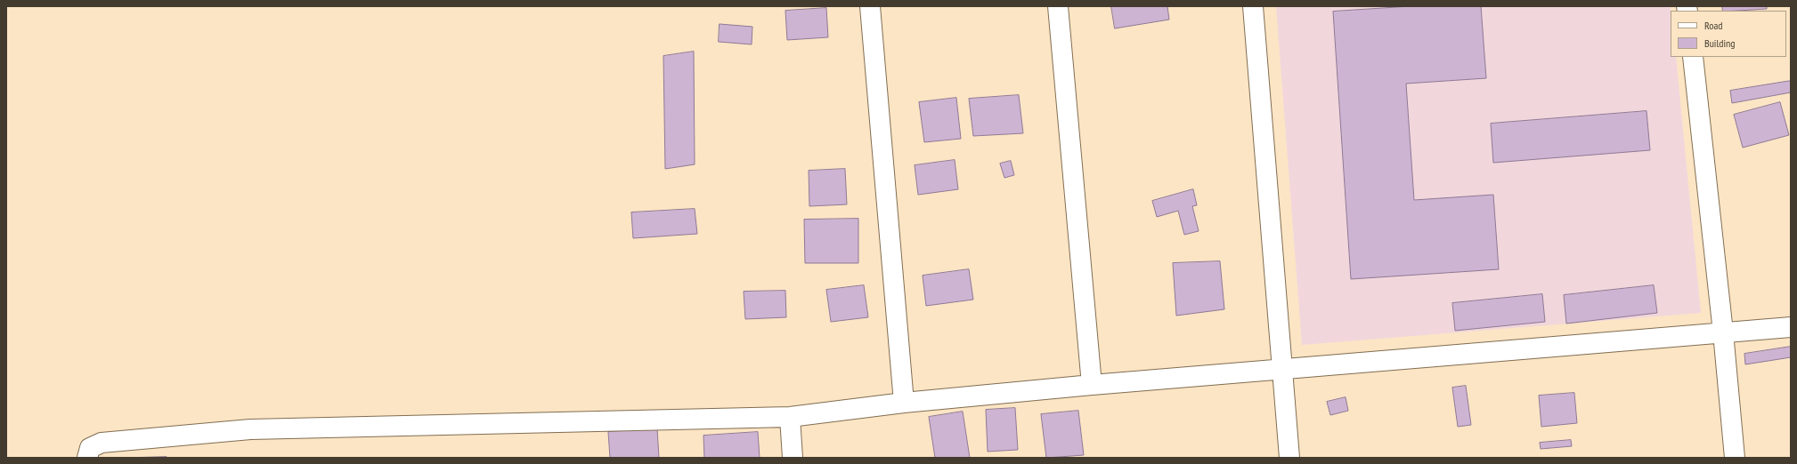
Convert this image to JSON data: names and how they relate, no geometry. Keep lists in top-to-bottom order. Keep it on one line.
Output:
{"legend":["Road","Building"]}
